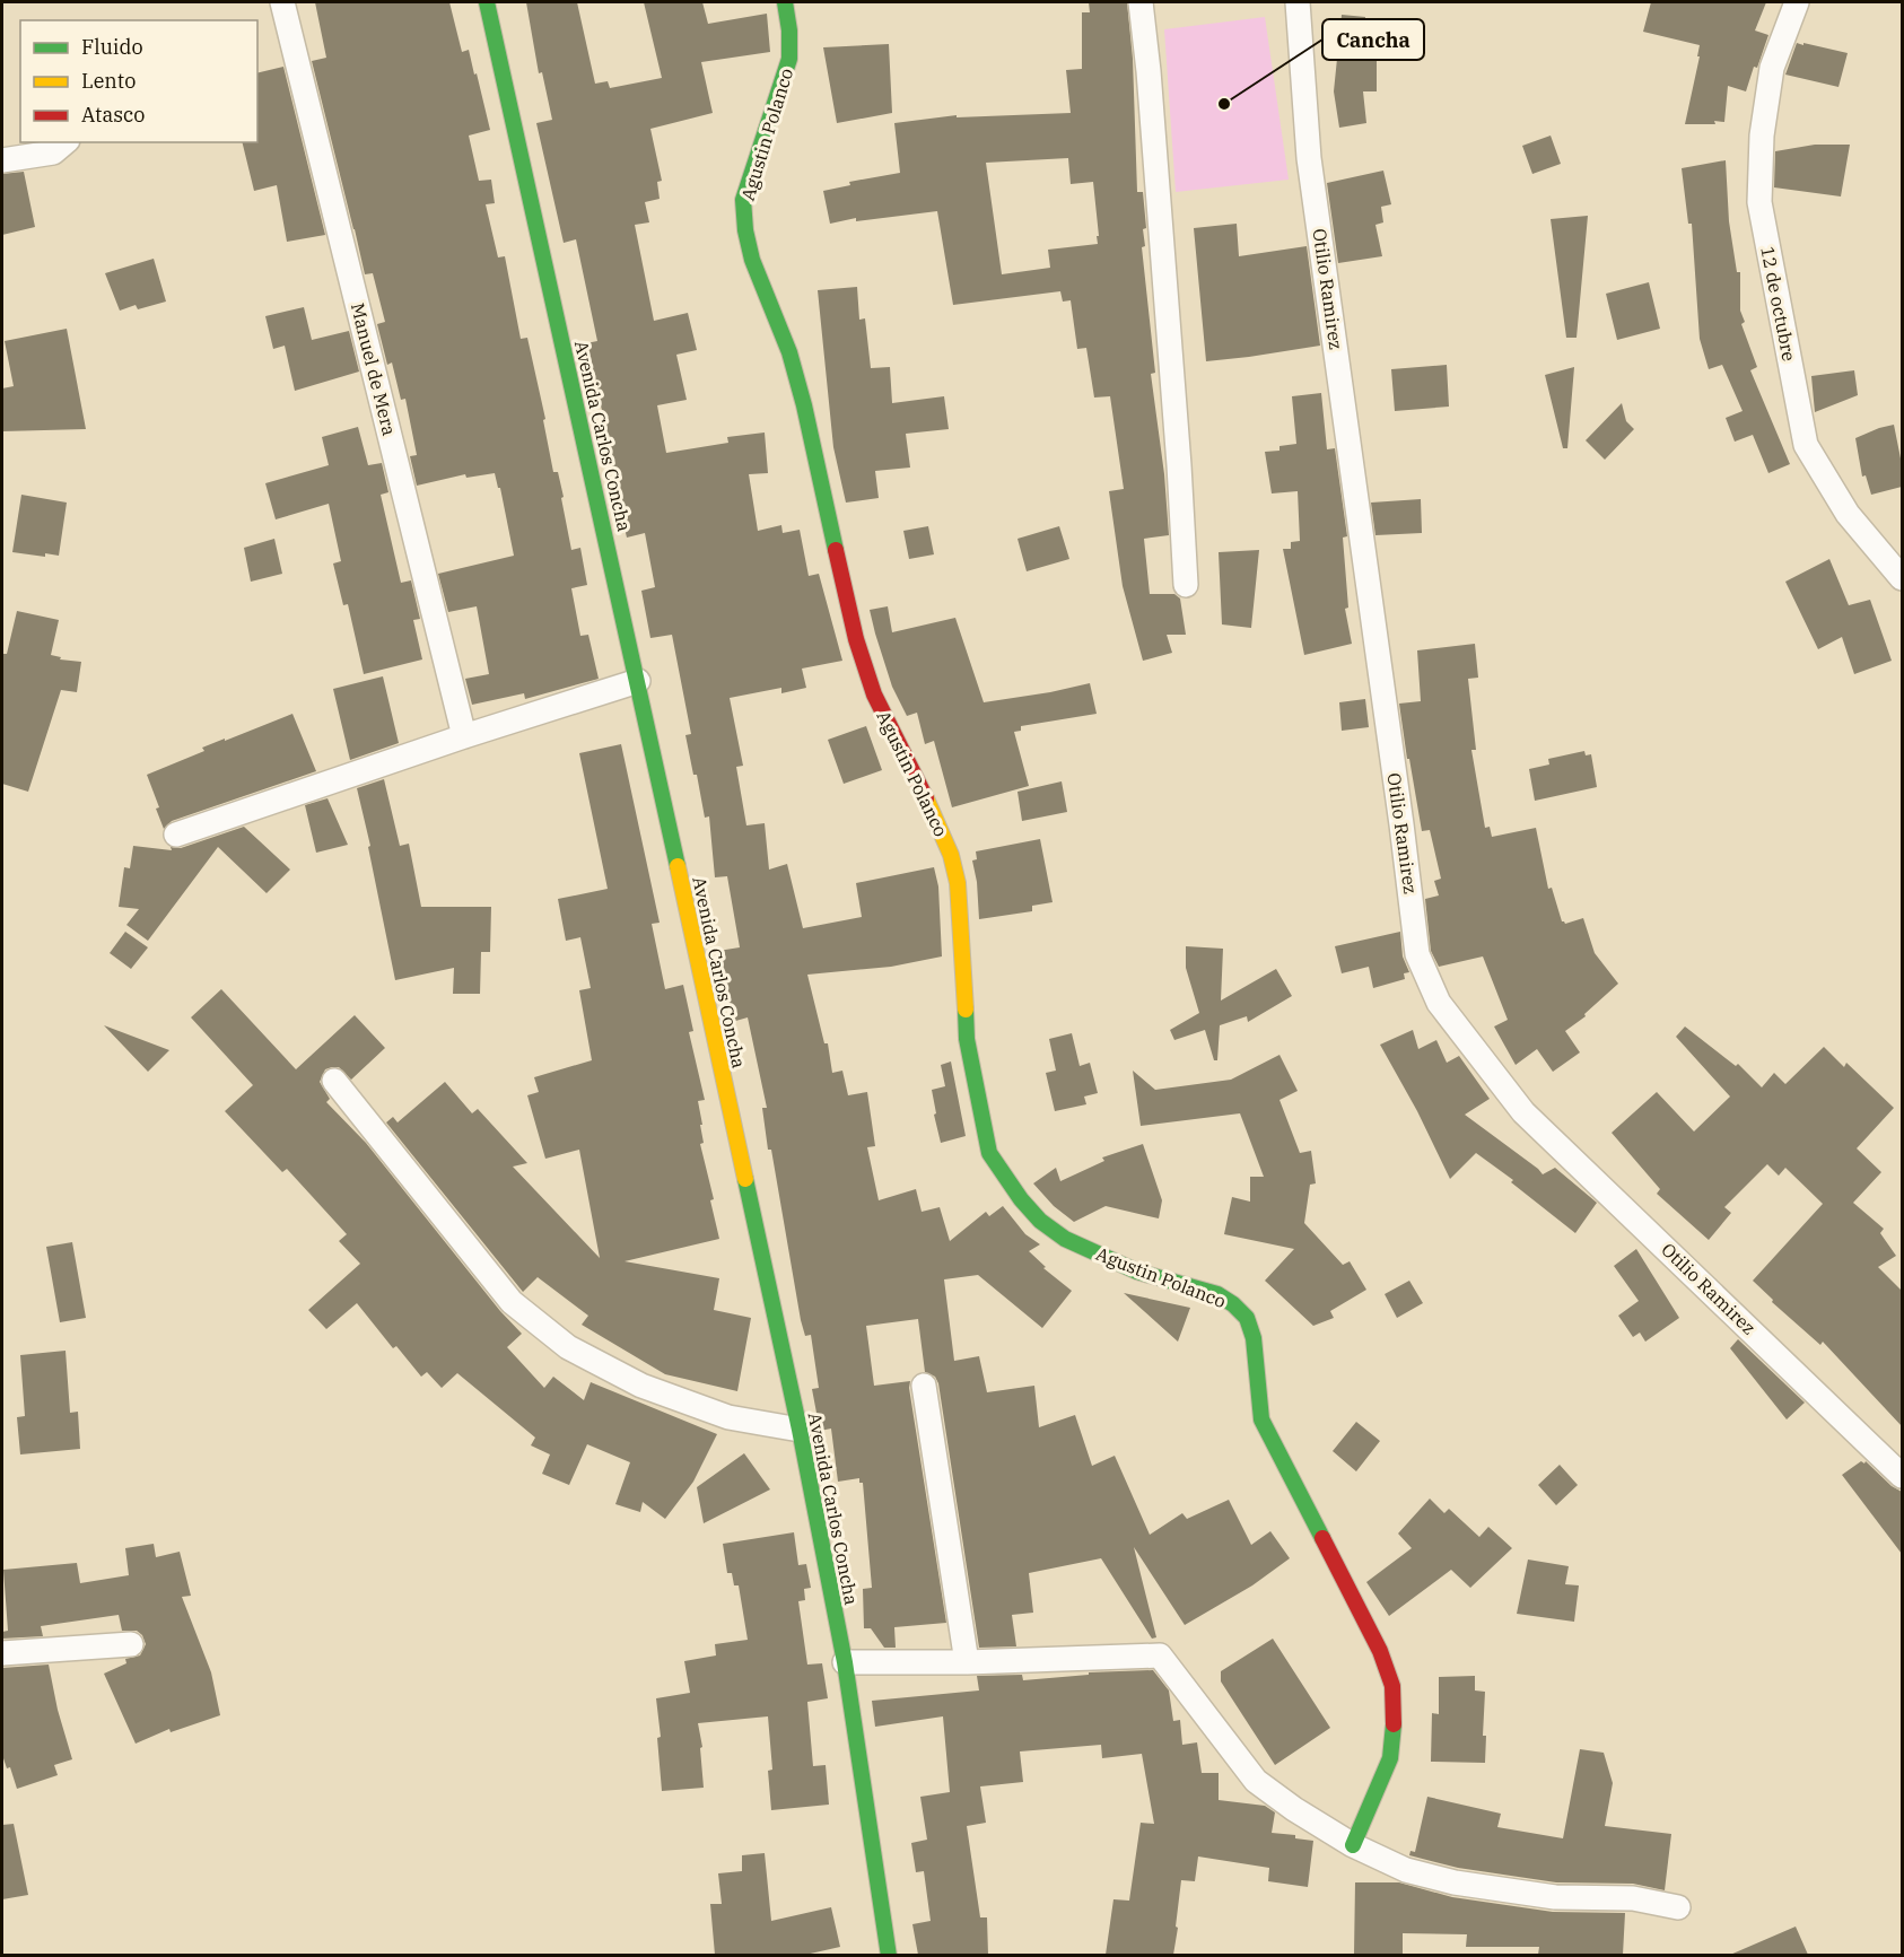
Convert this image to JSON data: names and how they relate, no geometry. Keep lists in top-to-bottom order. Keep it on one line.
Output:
{"streets":{"street":["Agustin Polanco","Otilio Ramirez","12 de octubre","Manuel de Mera","Avenida Carlos Concha"]},"places":["Cancha"],"legend":["Fluido","Lento","Atasco"]}
